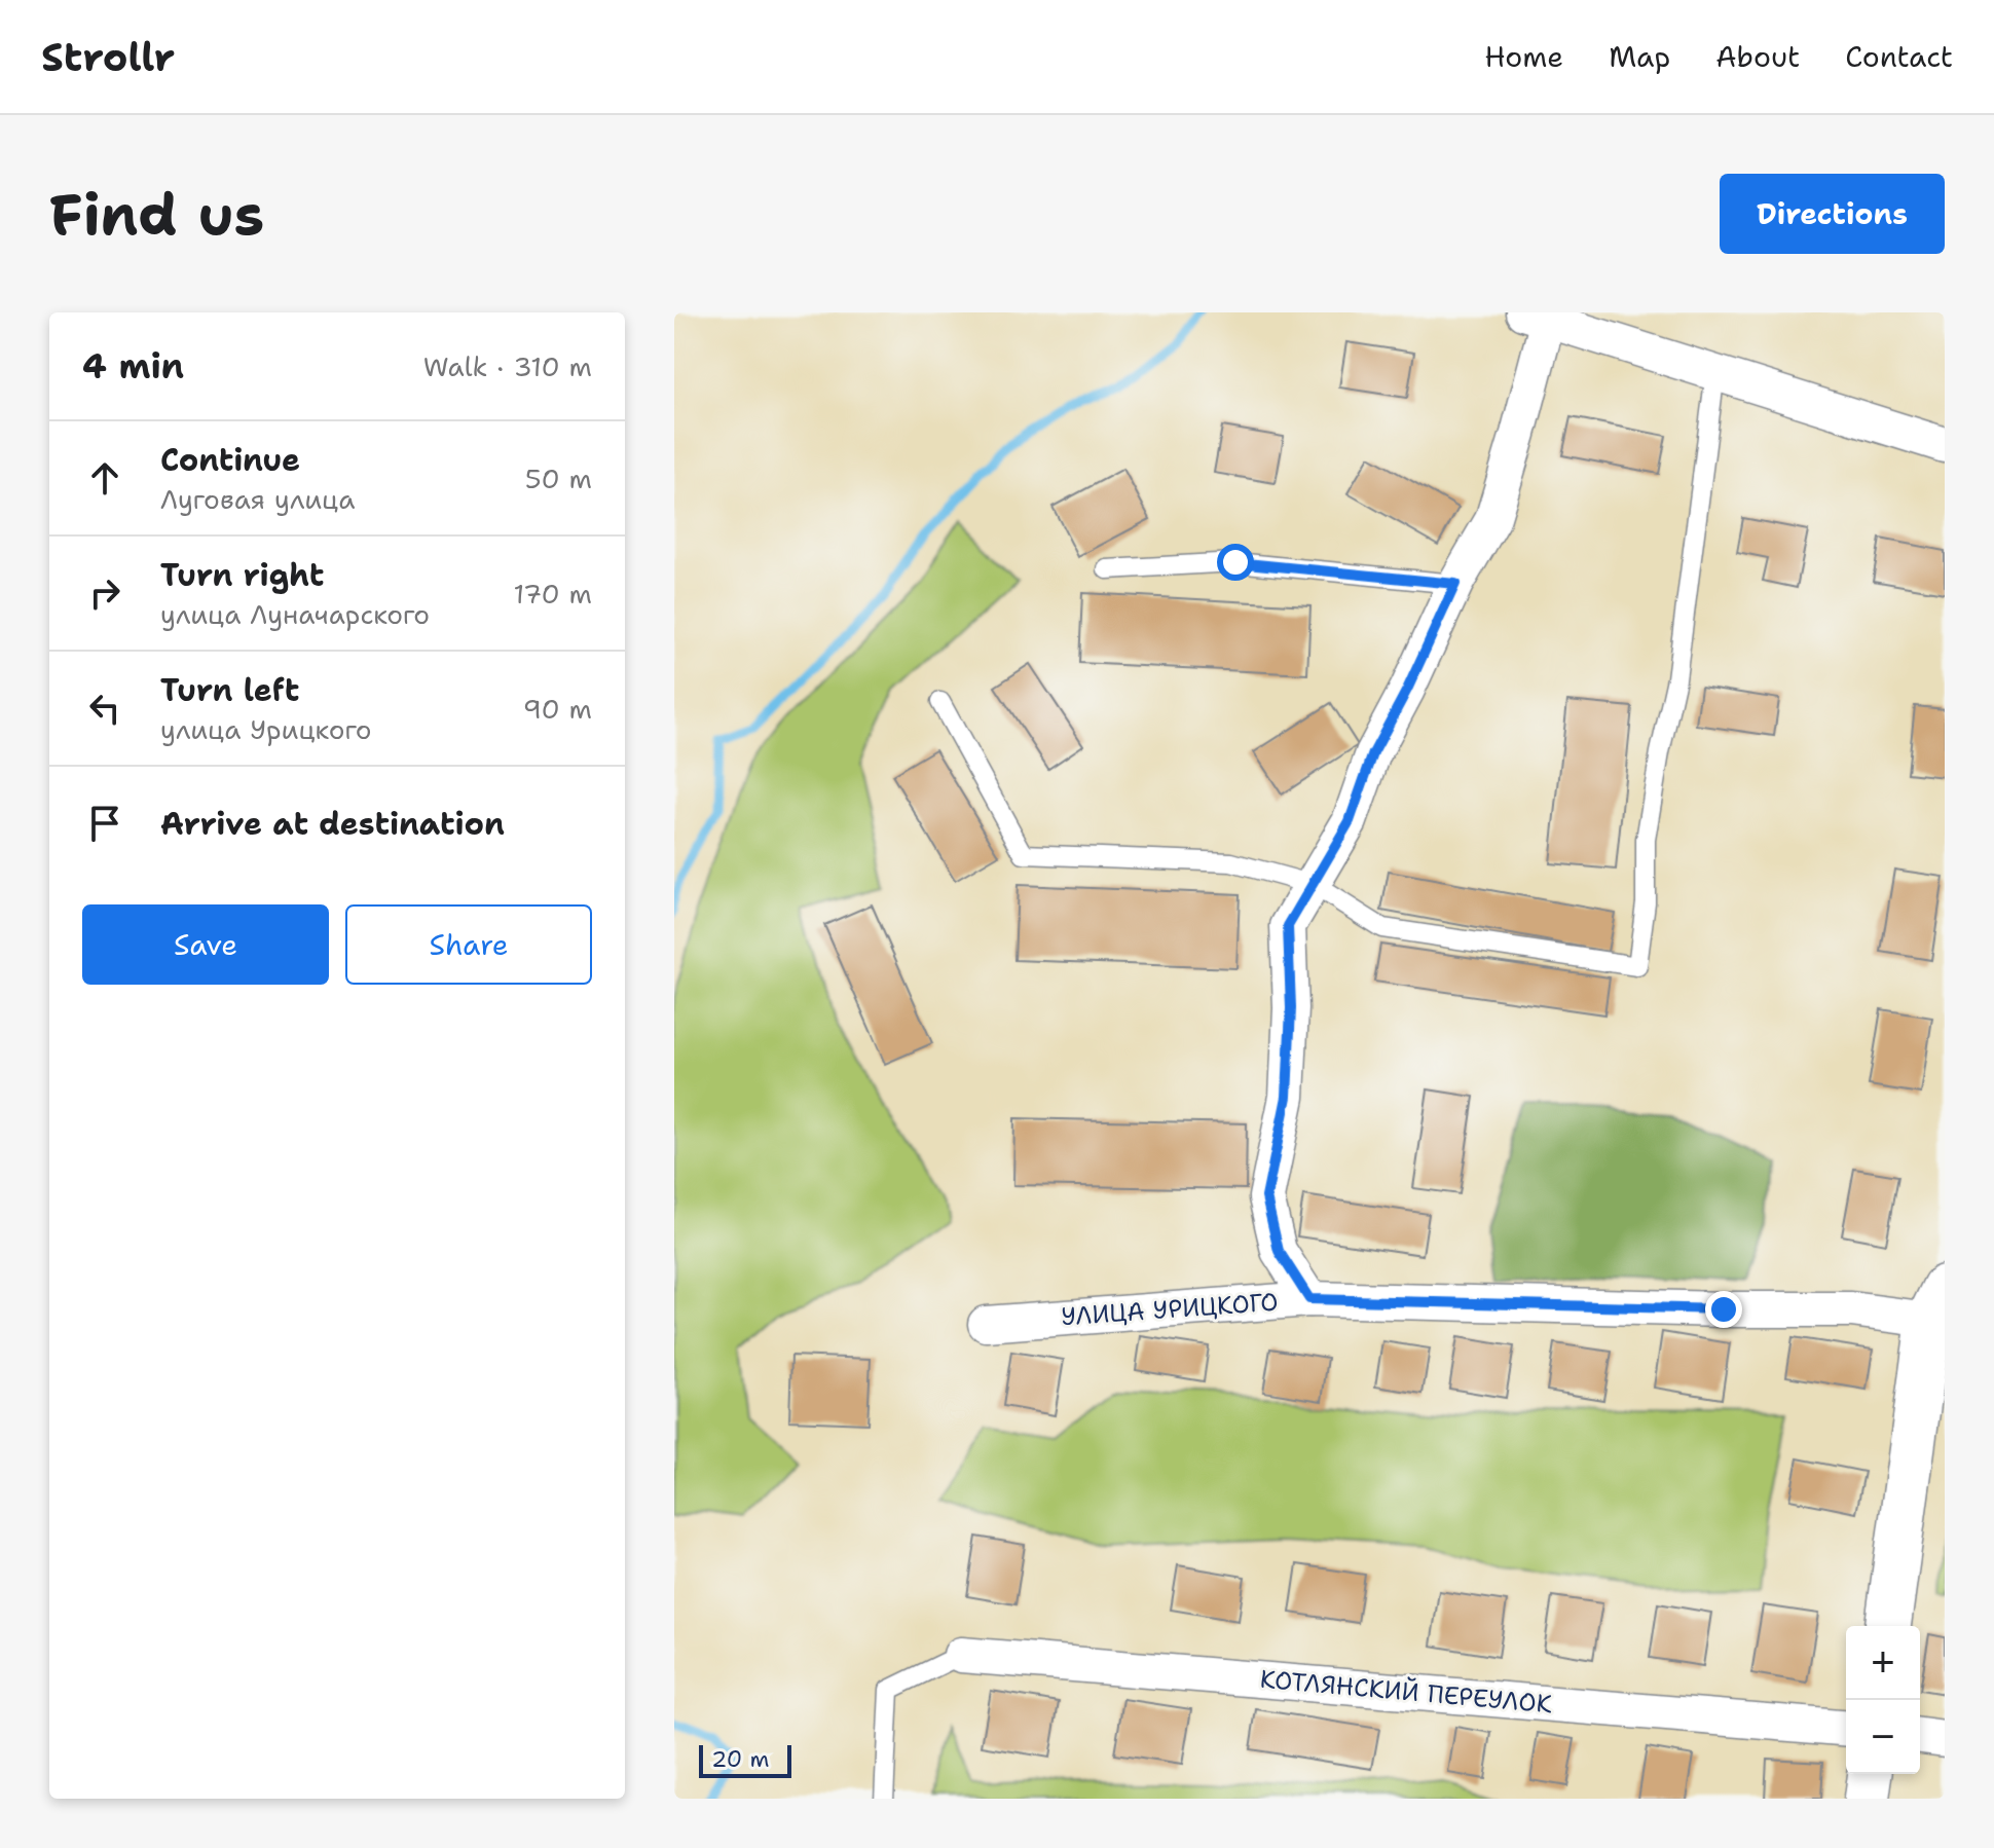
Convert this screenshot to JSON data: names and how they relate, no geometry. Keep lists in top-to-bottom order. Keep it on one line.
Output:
{"streets":{"street":["УЛИЦА УРИЦКОГО","КОТЛЯНСКИЙ ПЕРЕУЛОК"]},"scale_bar":"20 m","page":{"header":"Strollr","nav":["Home","Map","About","Contact"],"buttons":["Directions",["Save","Share"]],"title":"Find us","heading":["4 min","Walk · 310 m"],"list":[["Continue","Луговая улица","50 m"],["Turn right","улица Луначарского","170 m"],["Turn left","улица Урицкого","90 m"],"Arrive at destination"],"map_buttons":["+","−"],"scale":"20 m"}}
